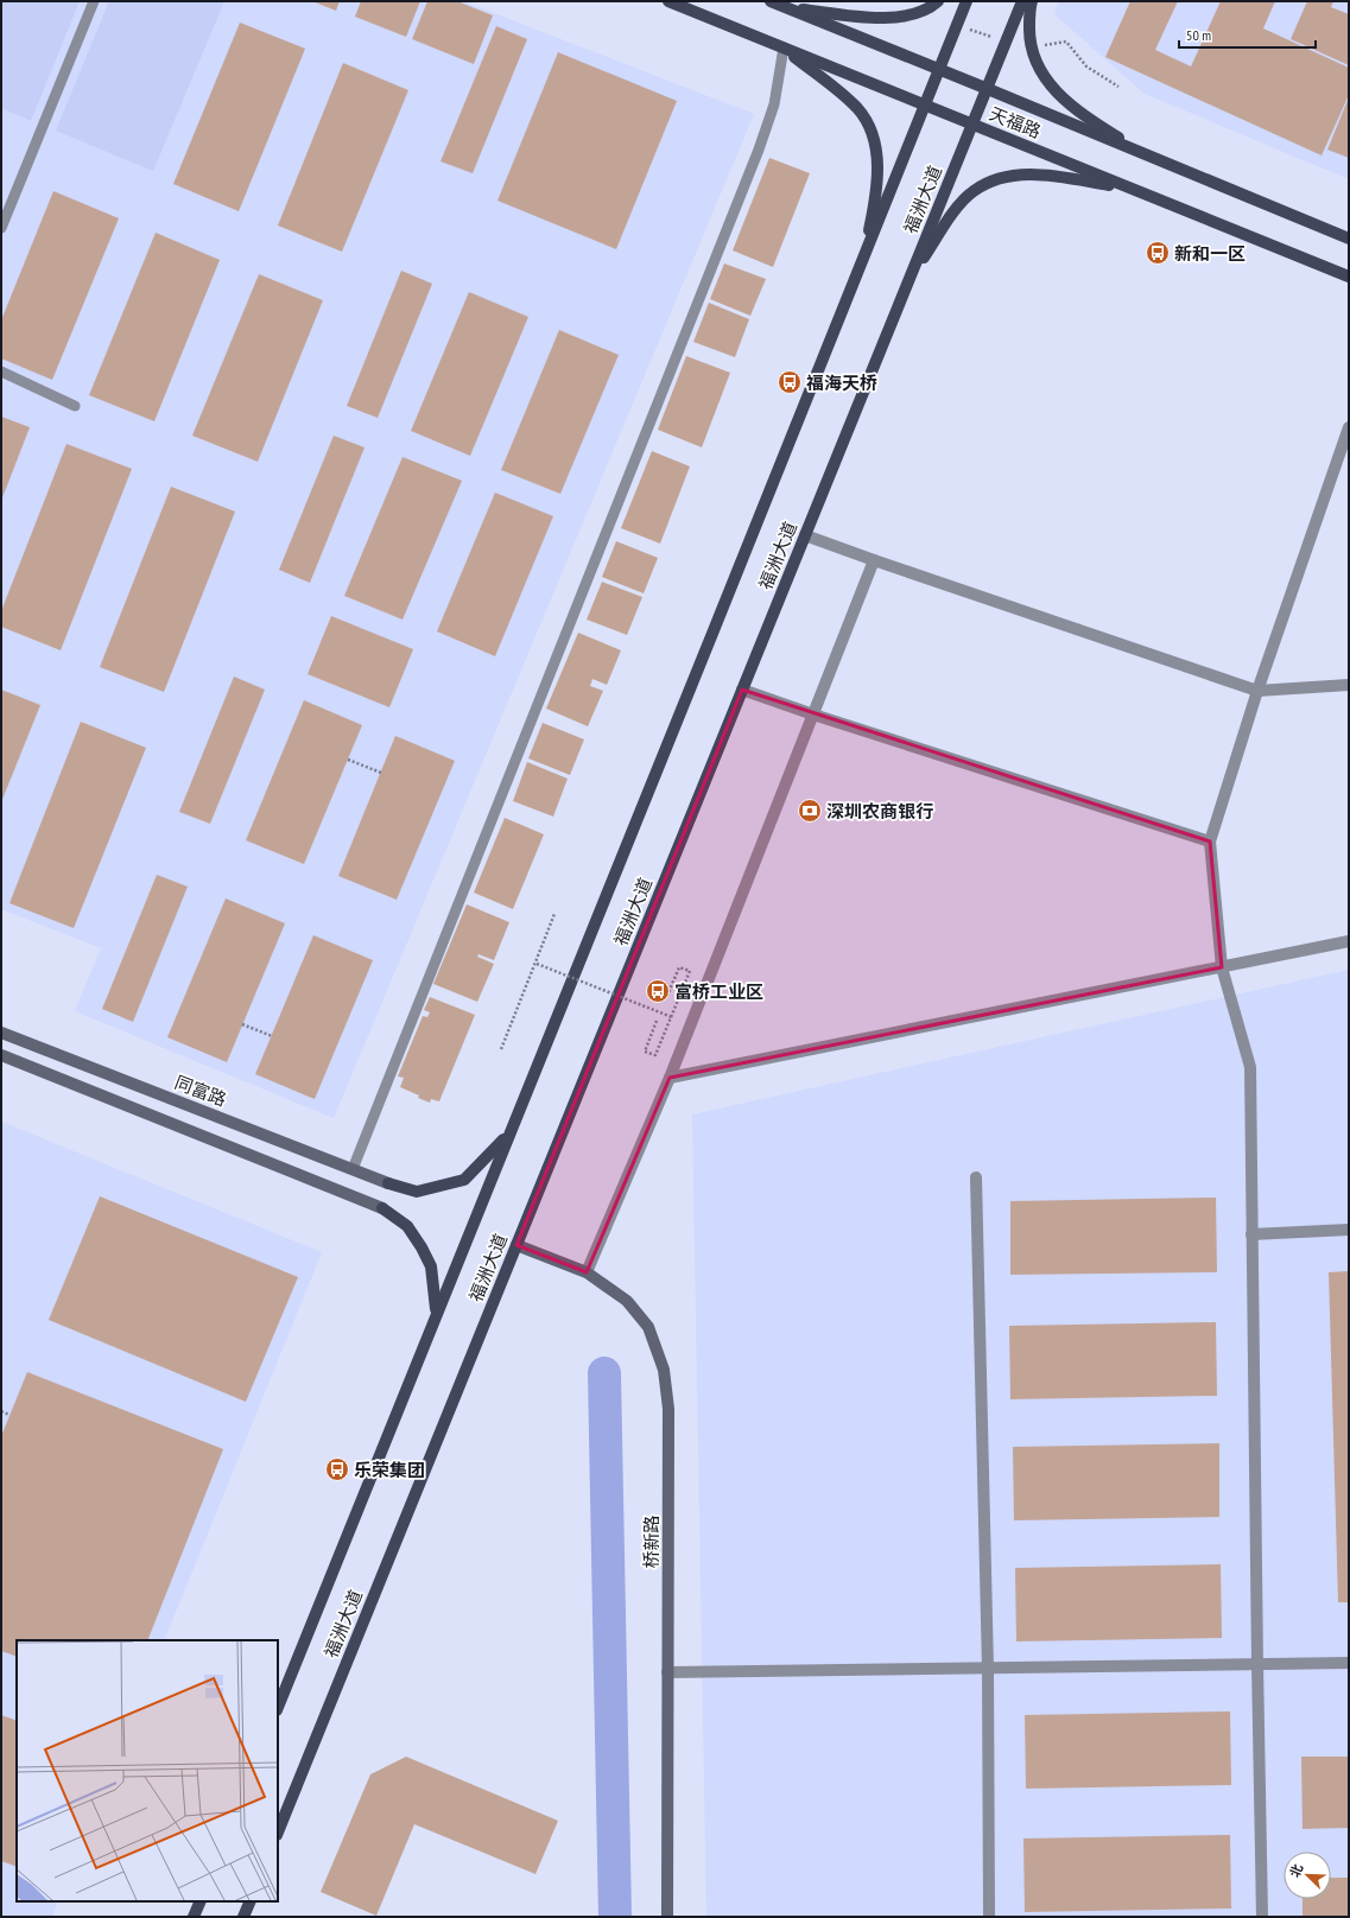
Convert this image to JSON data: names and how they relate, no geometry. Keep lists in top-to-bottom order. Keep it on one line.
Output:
{"streets":{"main road":["天福路","福洲大道"],"street":["同富路","桥新路"]},"crossings":[["天福路","福洲大道"],["福洲大道","桥新路"]],"places":{"bus stop":["新和一区","福海天桥","富桥工业区","乐荣集团"],"bank":["深圳农商银行"]},"scale_bar":"50 m","north":"top left"}
